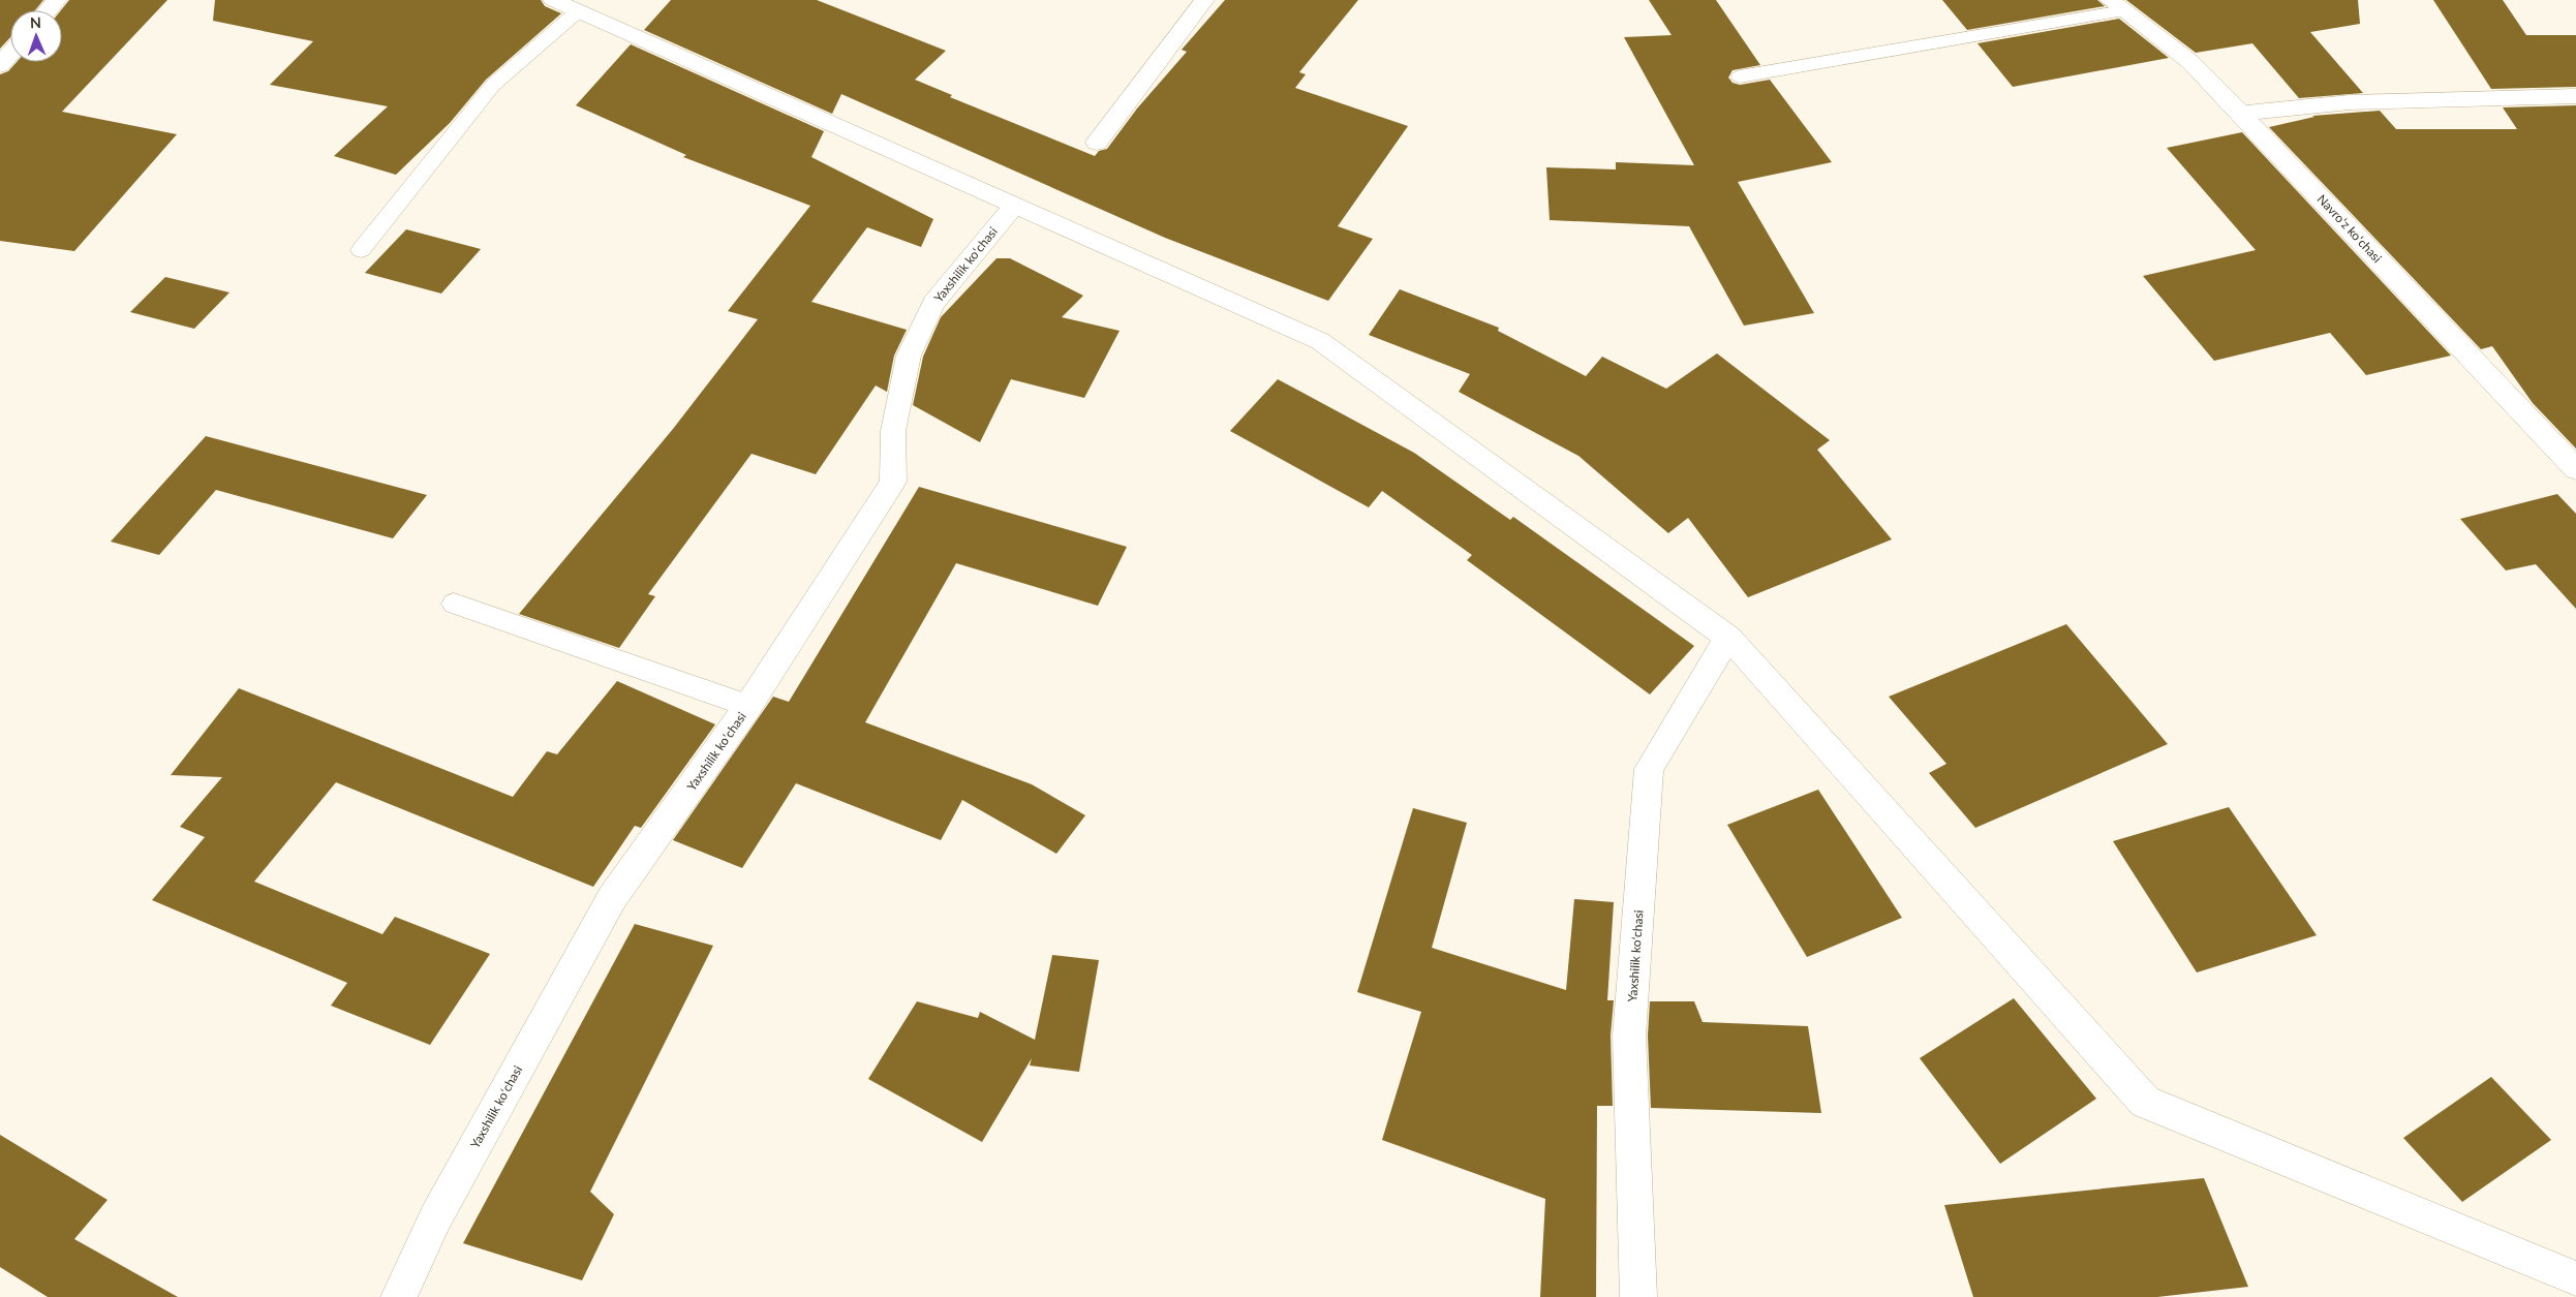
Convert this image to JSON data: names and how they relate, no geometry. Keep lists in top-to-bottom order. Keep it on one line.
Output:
{"streets":{"street":["Navroʻz koʻchasi","Yaxshilik koʻchasi"]},"north":"top"}
